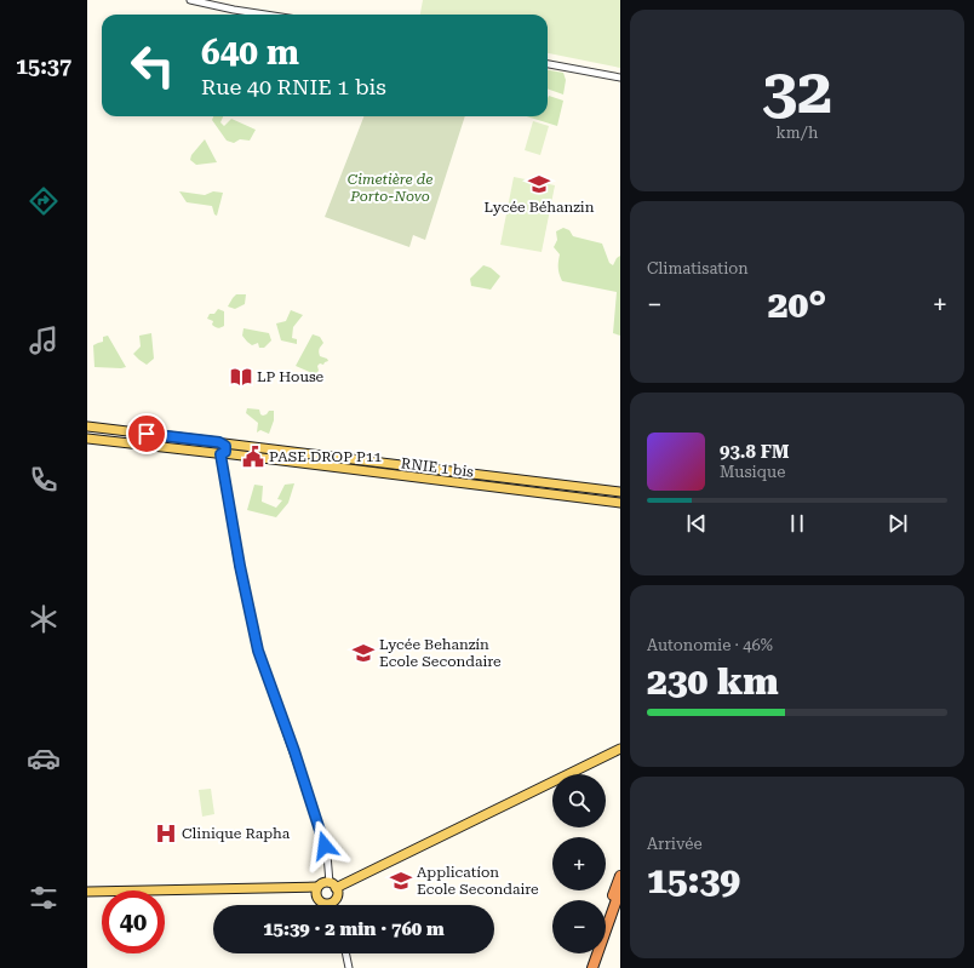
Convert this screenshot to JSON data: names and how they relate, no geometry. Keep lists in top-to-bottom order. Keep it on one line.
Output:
{"streets":{"main road":["RNIE 1 bis"]},"parks":["Cimetière de Porto-Novo"],"places":{"school or university":["Lycée Béhanzin","Lycée Behanzín Ecole Secondaire","Applicatíon Ecole Secondaire"],"library":["LP House"],"public building":["PASE DROP P11"],"hospital":["Clinique Rapha"]},"page":{"tabs":"15:37","tile":[["32","km/h"],"Climatisation",["Autonomie · 46%","230 km"],["Arrivée","15:39"]],"turn":["640 m","Rue 40 RNIE 1 bis"],"heat":["−","20°","+"],"song":["93.8 FM","Musique"],"map_buttons":["+","−"],"limit":"40","trip":"15:39 · 2 min · 760 m"}}
